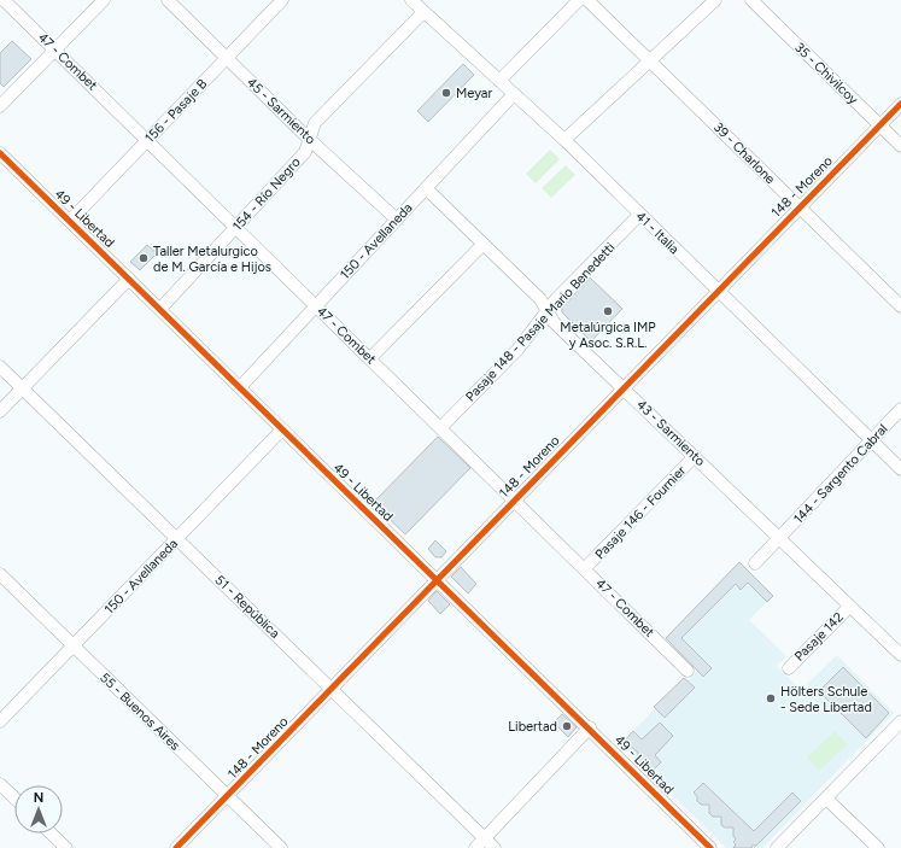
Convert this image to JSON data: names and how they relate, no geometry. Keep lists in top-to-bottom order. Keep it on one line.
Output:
{"streets":{"street":["47 - Combet","35 - Chivilcoy","156 - Pasaje B","45 - Sarmiento","39 - Charlone","148 - Moreno","154 - Río Negro","49 - Libertad","41 - Italia","150 - Avellaneda","Pasaje 148 - Pasaje Mario Benedetti","43 - Sarmiento","144 - Sargento Cabral","Pasaje 146 - Fournier","51 - República","Pasaje 142","55 - Buenos Aires"]},"crossings":[["47 - Combet","156 - Pasaje B"],["47 - Combet","148 - Moreno"],["47 - Combet","154 - Río Negro"],["47 - Combet","150 - Avellaneda"],["47 - Combet","Pasaje 148 - Pasaje Mario Benedetti"],["47 - Combet","Pasaje 146 - Fournier"],["35 - Chivilcoy","148 - Moreno"],["156 - Pasaje B","45 - Sarmiento"],["156 - Pasaje B","49 - Libertad"],["45 - Sarmiento","154 - Río Negro"],["45 - Sarmiento","150 - Avellaneda"],["39 - Charlone","148 - Moreno"],["148 - Moreno","49 - Libertad"],["148 - Moreno","41 - Italia"],["148 - Moreno","43 - Sarmiento"],["148 - Moreno","51 - República"],["148 - Moreno","55 - Buenos Aires"],["154 - Río Negro","49 - Libertad"],["154 - Río Negro","41 - Italia"],["49 - Libertad","150 - Avellaneda"],["41 - Italia","150 - Avellaneda"],["41 - Italia","Pasaje 148 - Pasaje Mario Benedetti"],["41 - Italia","144 - Sargento Cabral"],["150 - Avellaneda","43 - Sarmiento"],["150 - Avellaneda","51 - República"],["150 - Avellaneda","55 - Buenos Aires"],["Pasaje 148 - Pasaje Mario Benedetti","43 - Sarmiento"],["43 - Sarmiento","144 - Sargento Cabral"],["43 - Sarmiento","Pasaje 146 - Fournier"],["43 - Sarmiento","Pasaje 142"]],"places":["Meyar","Taller Metalurgico de M. García e Hijos","Metalúrgica IMP y Asoc. S.R.L.","Hölters Schule - Sede Libertad","Libertad"],"north":"top"}
